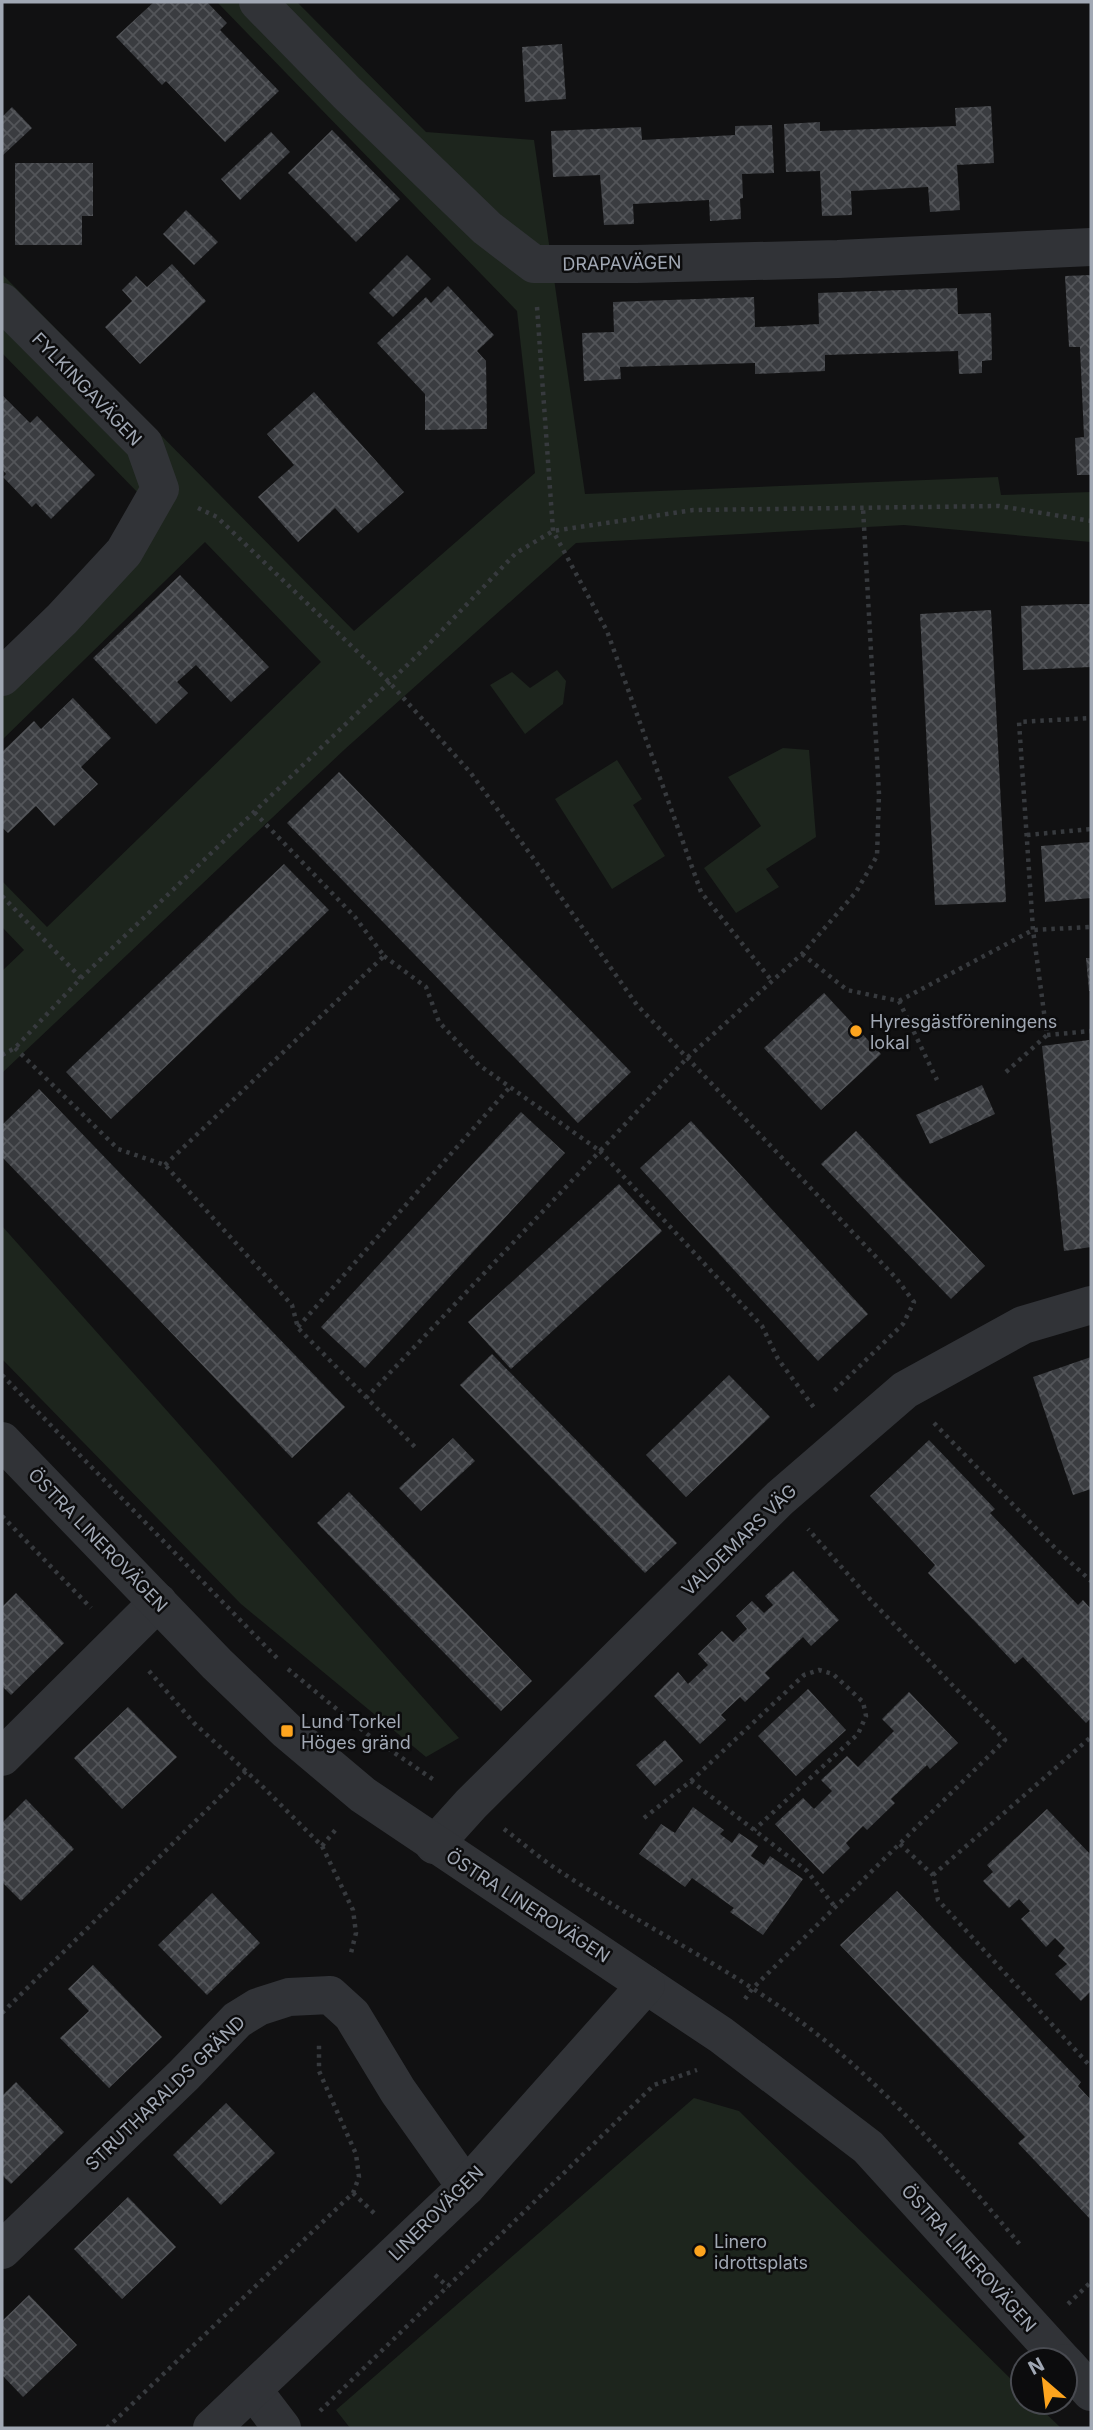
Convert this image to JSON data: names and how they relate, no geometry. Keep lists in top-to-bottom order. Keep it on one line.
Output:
{"streets":{"street":["DRAPAVÄGEN","FYLKINGAVÄGEN","ÖSTRA LINEROVÄGEN","VALDEMARS VÄG","STRUTHARALDS GRÄND","LINEROVÄGEN"]},"crossings":[["ÖSTRA LINEROVÄGEN","VALDEMARS VÄG"],["ÖSTRA LINEROVÄGEN","LINEROVÄGEN"],["STRUTHARALDS GRÄND","LINEROVÄGEN"]],"places":{"other":["Hyresgästföreningens lokal","Linero idrottsplats"],"transit":["Lund Torkel Höges gränd"]},"north":"top left"}
